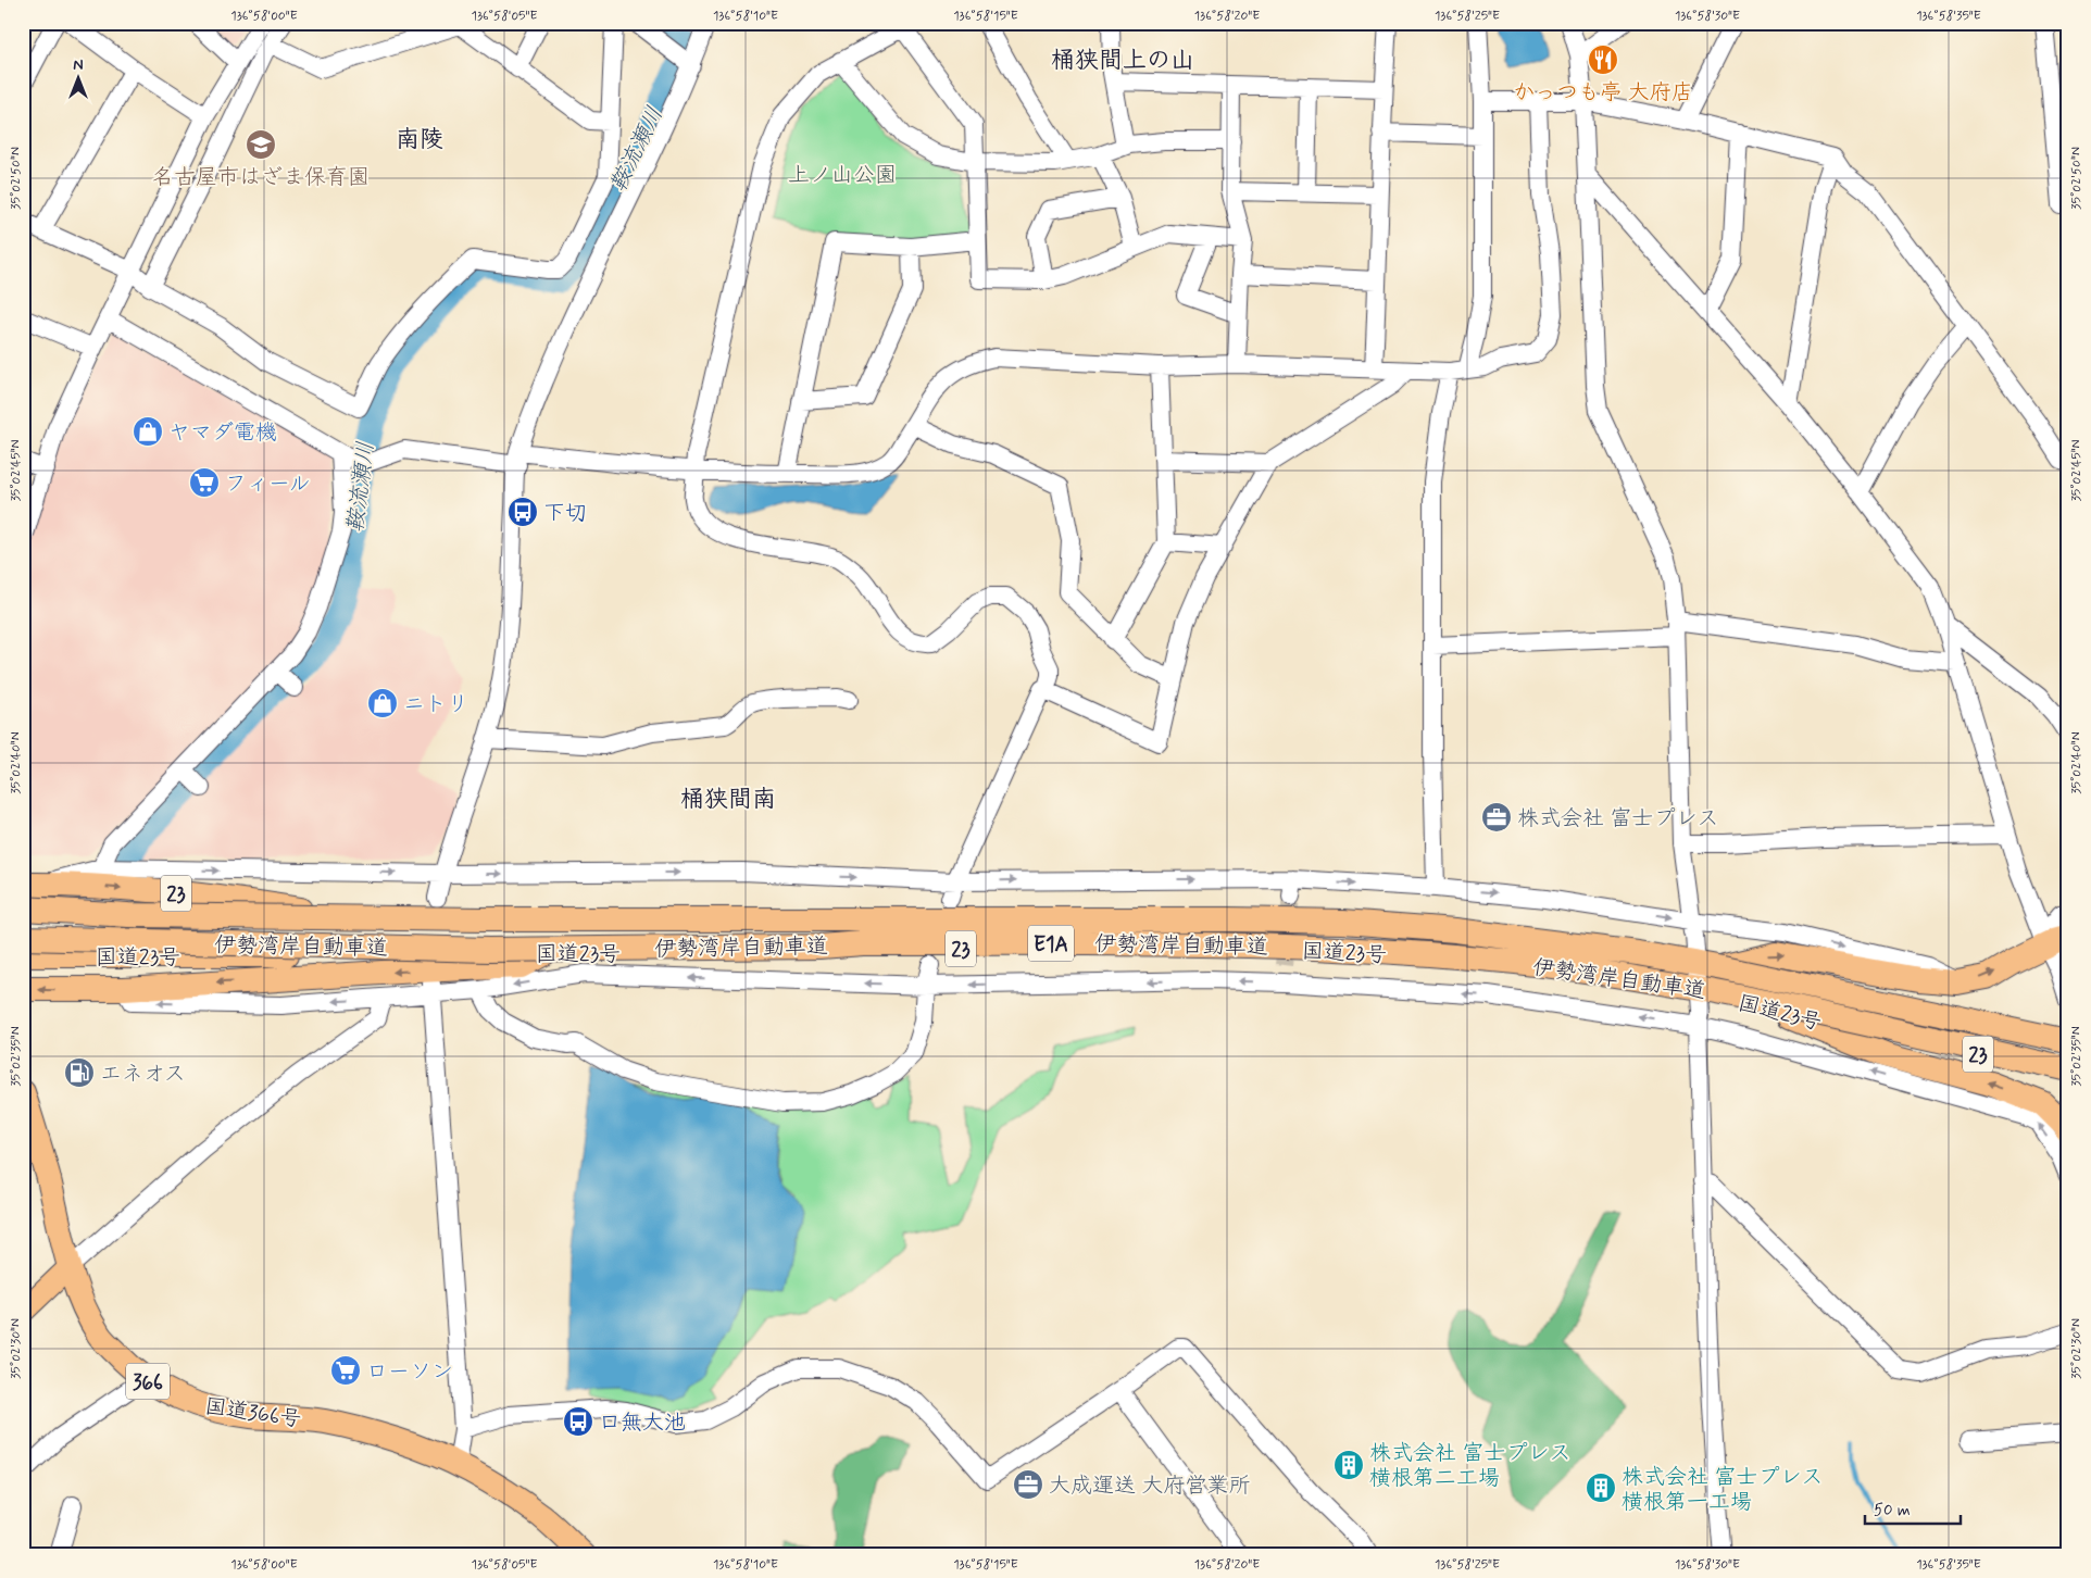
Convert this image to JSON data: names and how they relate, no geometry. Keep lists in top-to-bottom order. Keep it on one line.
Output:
{"streets":{"highway":["23","E1A","伊勢湾岸自動車道","国道23号","366","国道366号"]},"crossings":[["23","国道23号"],["伊勢湾岸自動車道","国道23号"]],"districts":["桶狭間上の山","南陵","桶狭間南"],"water":["鞍流瀬川"],"parks":["上ノ山公園"],"places":{"restaurant":["かっつも亭 大府店"],"school or university":["名古屋市はざま保育園"],"shop":["ヤマダ電機","ニトリ"],"supermarket":["フィール","ローソン"],"bus stop":["下切","口無大池"],"office":["株式会社 富士プレス","大成運送 大府営業所"],"fuel station":["エネオス"],"building":["株式会社 富士プレス 横根第二工場","株式会社 富士プレス 横根第一工場"]},"scale_bar":"50 m","north":"top","coordinates":["136°58'00\"E","136°58'05\"E","136°58'10\"E","136°58'15\"E","136°58'20\"E","136°58'25\"E","136°58'30\"E","136°58'35\"E","35°02'50\"N","35°02'45\"N","35°02'40\"N","35°02'35\"N","35°02'30\"N"]}
